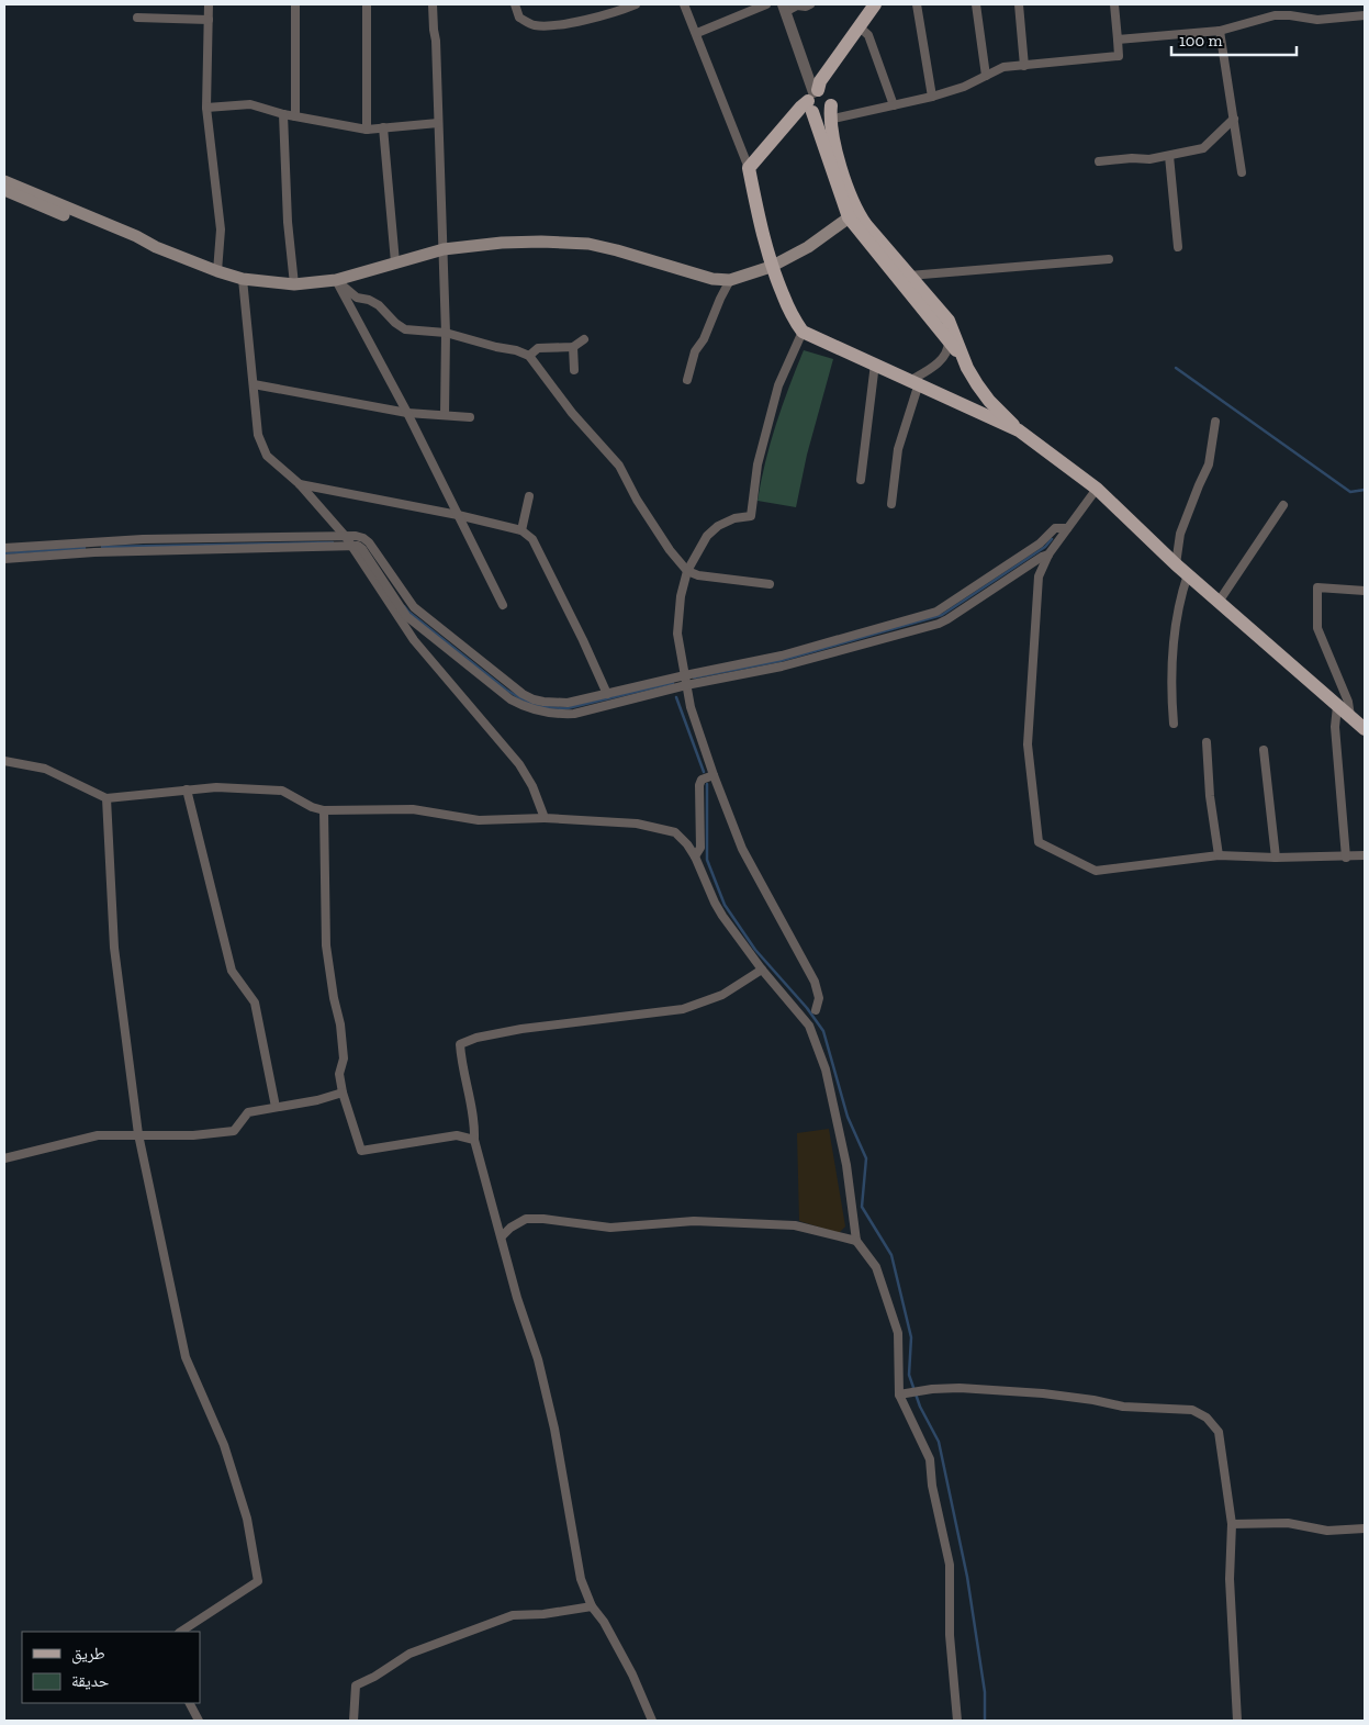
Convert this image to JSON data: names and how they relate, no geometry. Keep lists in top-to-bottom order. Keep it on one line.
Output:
{"legend":["طريق","حديقة"],"scale_bar":"100 m"}
